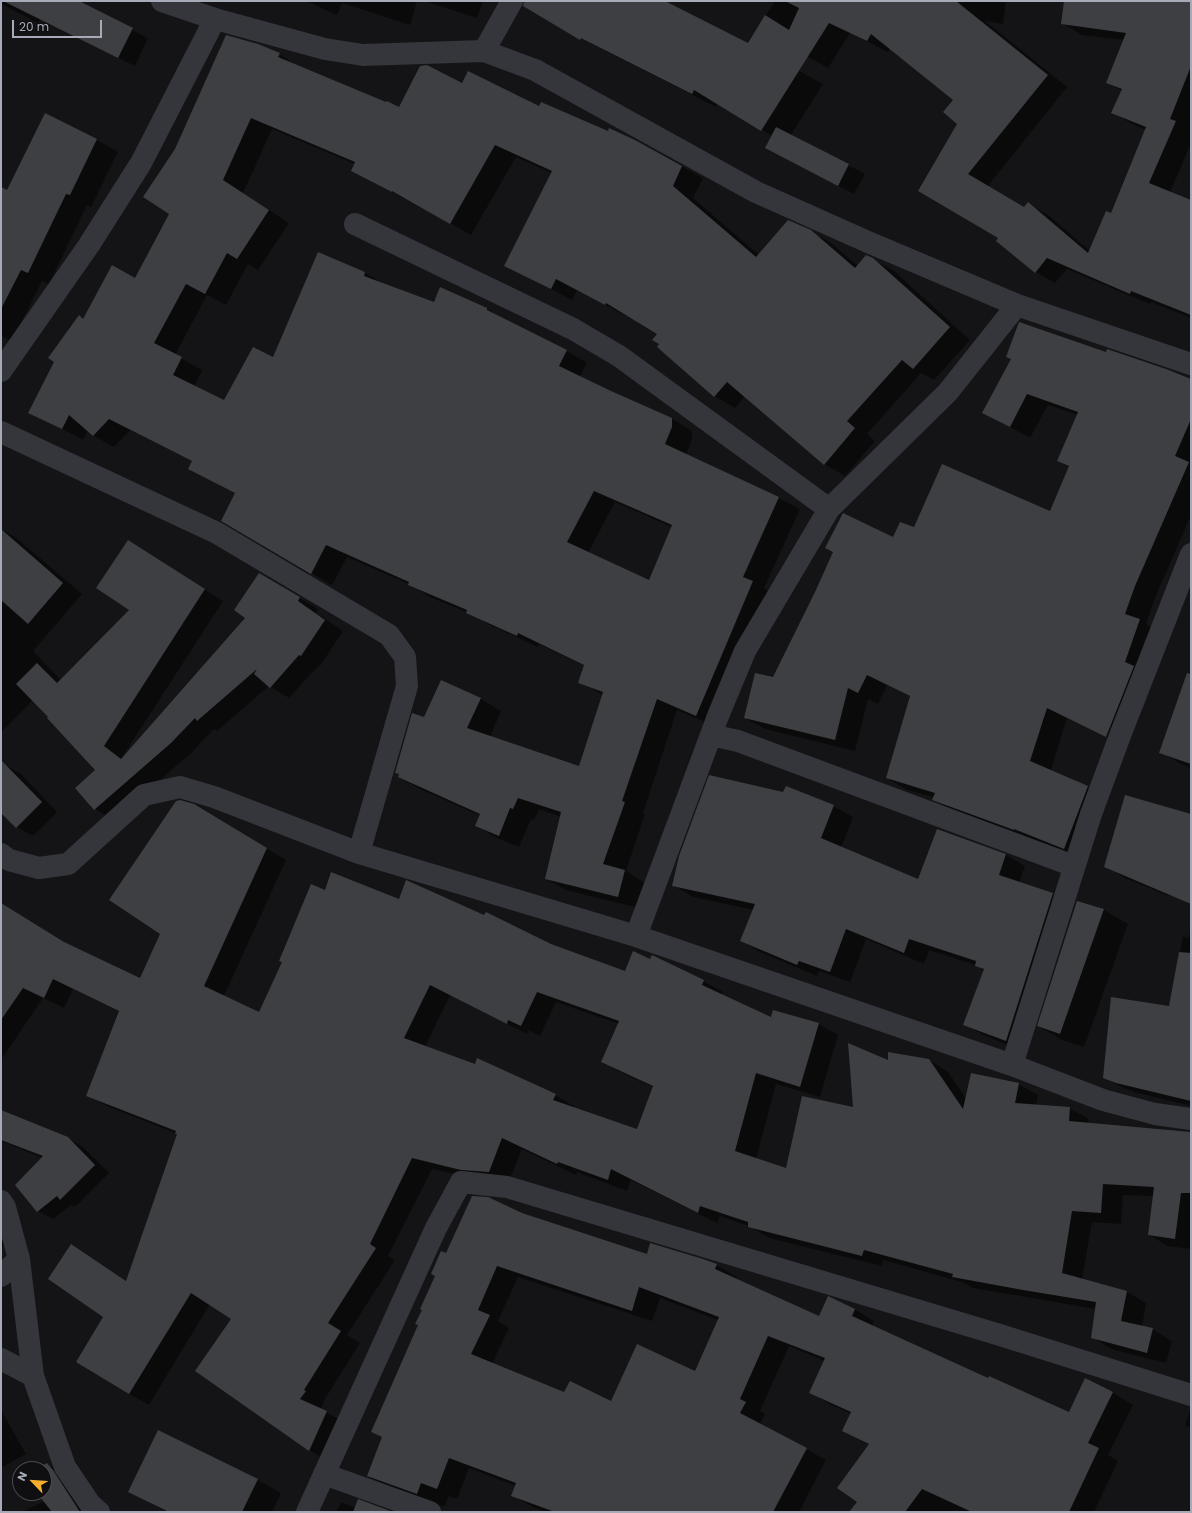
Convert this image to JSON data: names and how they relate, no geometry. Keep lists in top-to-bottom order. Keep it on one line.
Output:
{"scale_bar":"20 m","north":"top left"}
